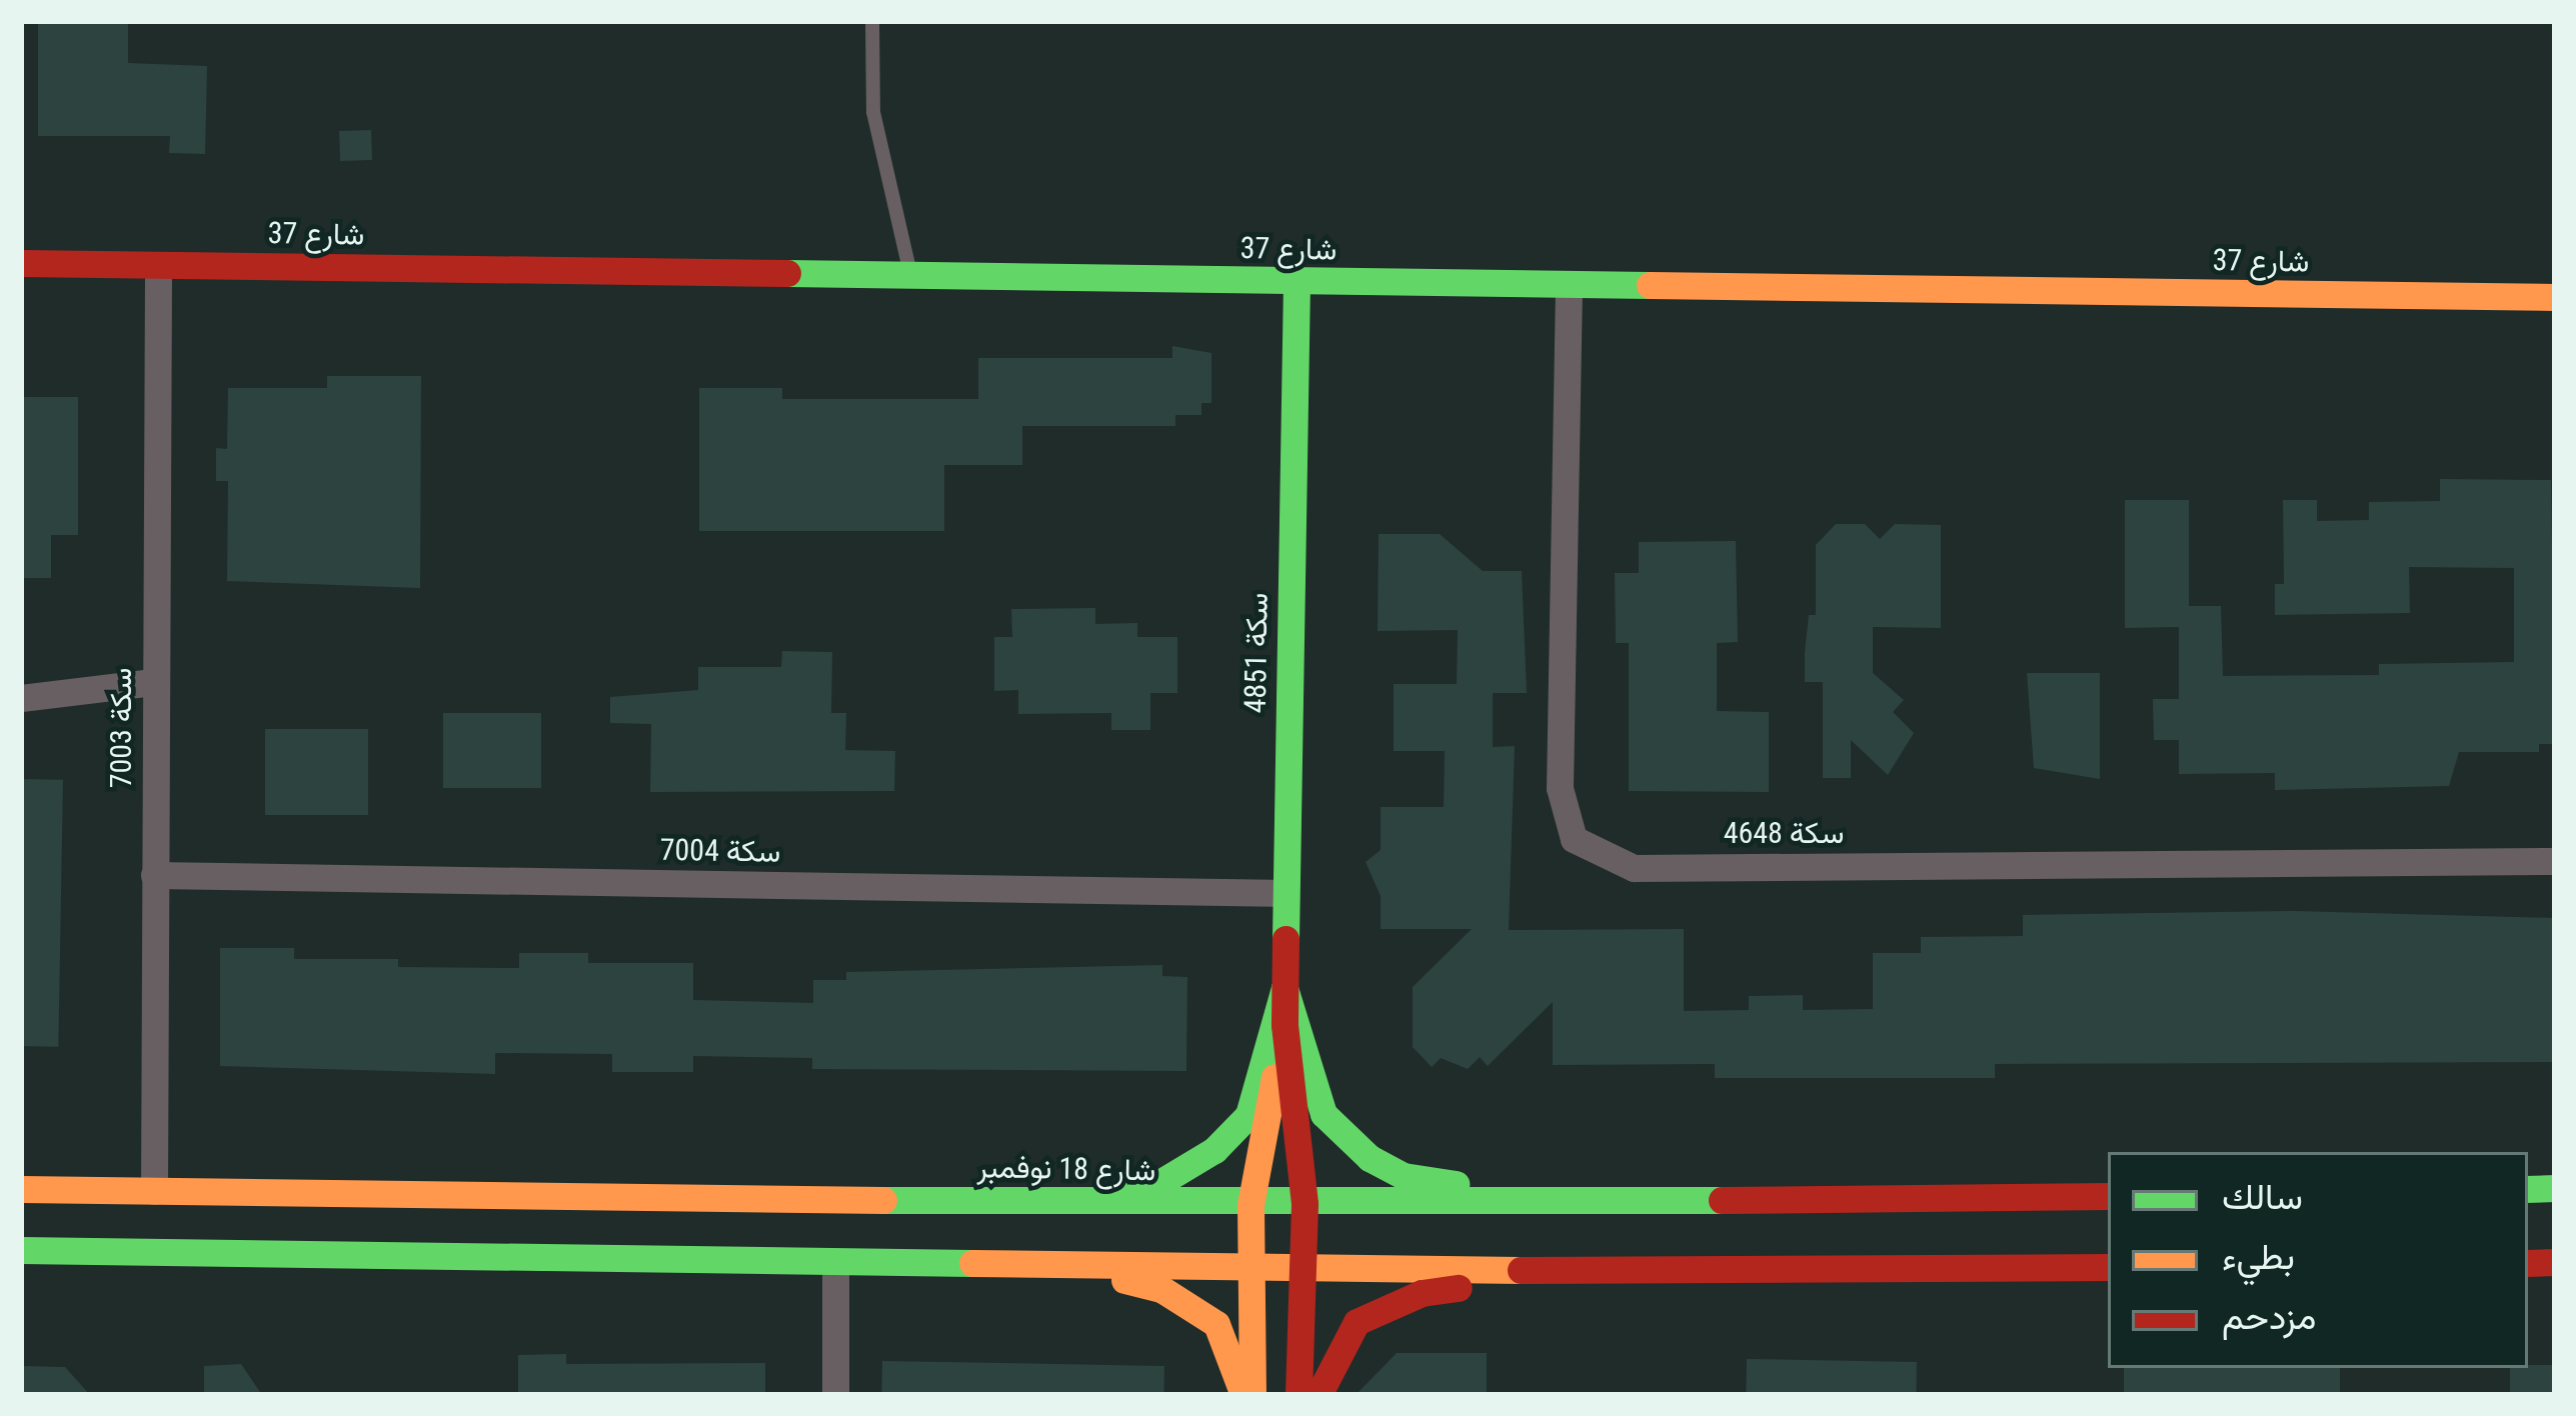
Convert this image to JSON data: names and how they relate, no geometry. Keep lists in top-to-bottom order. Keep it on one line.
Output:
{"streets":{"main road":["شارع 37","سكة 4851","شارع 18 نوفمبر"],"street":["سكة 7003","سكة 4648","سكة 7004"]},"crossings":[["شارع 37","سكة 4851"],["شارع 37","سكة 7003"],["شارع 37","سكة 4648"],["سكة 4851","سكة 7004"],["سكة 4851","شارع 18 نوفمبر"],["سكة 7003","سكة 7004"],["سكة 7003","شارع 18 نوفمبر"]],"legend":["سالك","بطيء","مزدحم"]}
